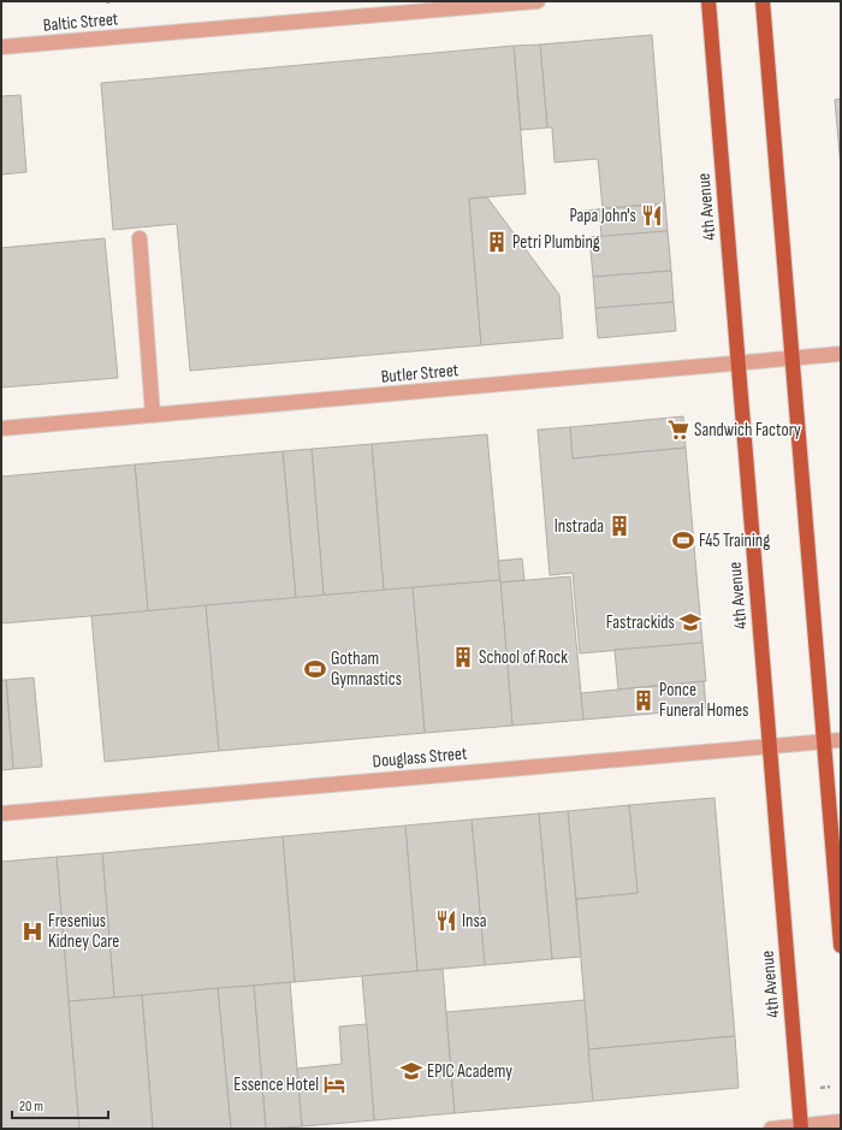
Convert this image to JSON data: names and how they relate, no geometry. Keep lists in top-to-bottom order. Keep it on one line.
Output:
{"streets":{"main road":["4th Avenue"],"street":["Baltic Street","Butler Street","Douglass Street"]},"crossings":[["4th Avenue","Butler Street"],["4th Avenue","Douglass Street"]],"places":{"restaurant":["Papa John's","Insa"],"building":["Petri Plumbing","Instrada","School of Rock","Ponce Funeral Homes"],"supermarket":["Sandwich Factory"],"sports":["F45 Training","Gotham Gymnastics"],"school or university":["Fastrackids","EPIC Academy"],"hospital":["Fresenius Kidney Care"],"hotel":["Essence Hotel"]},"scale_bar":"20 m"}
